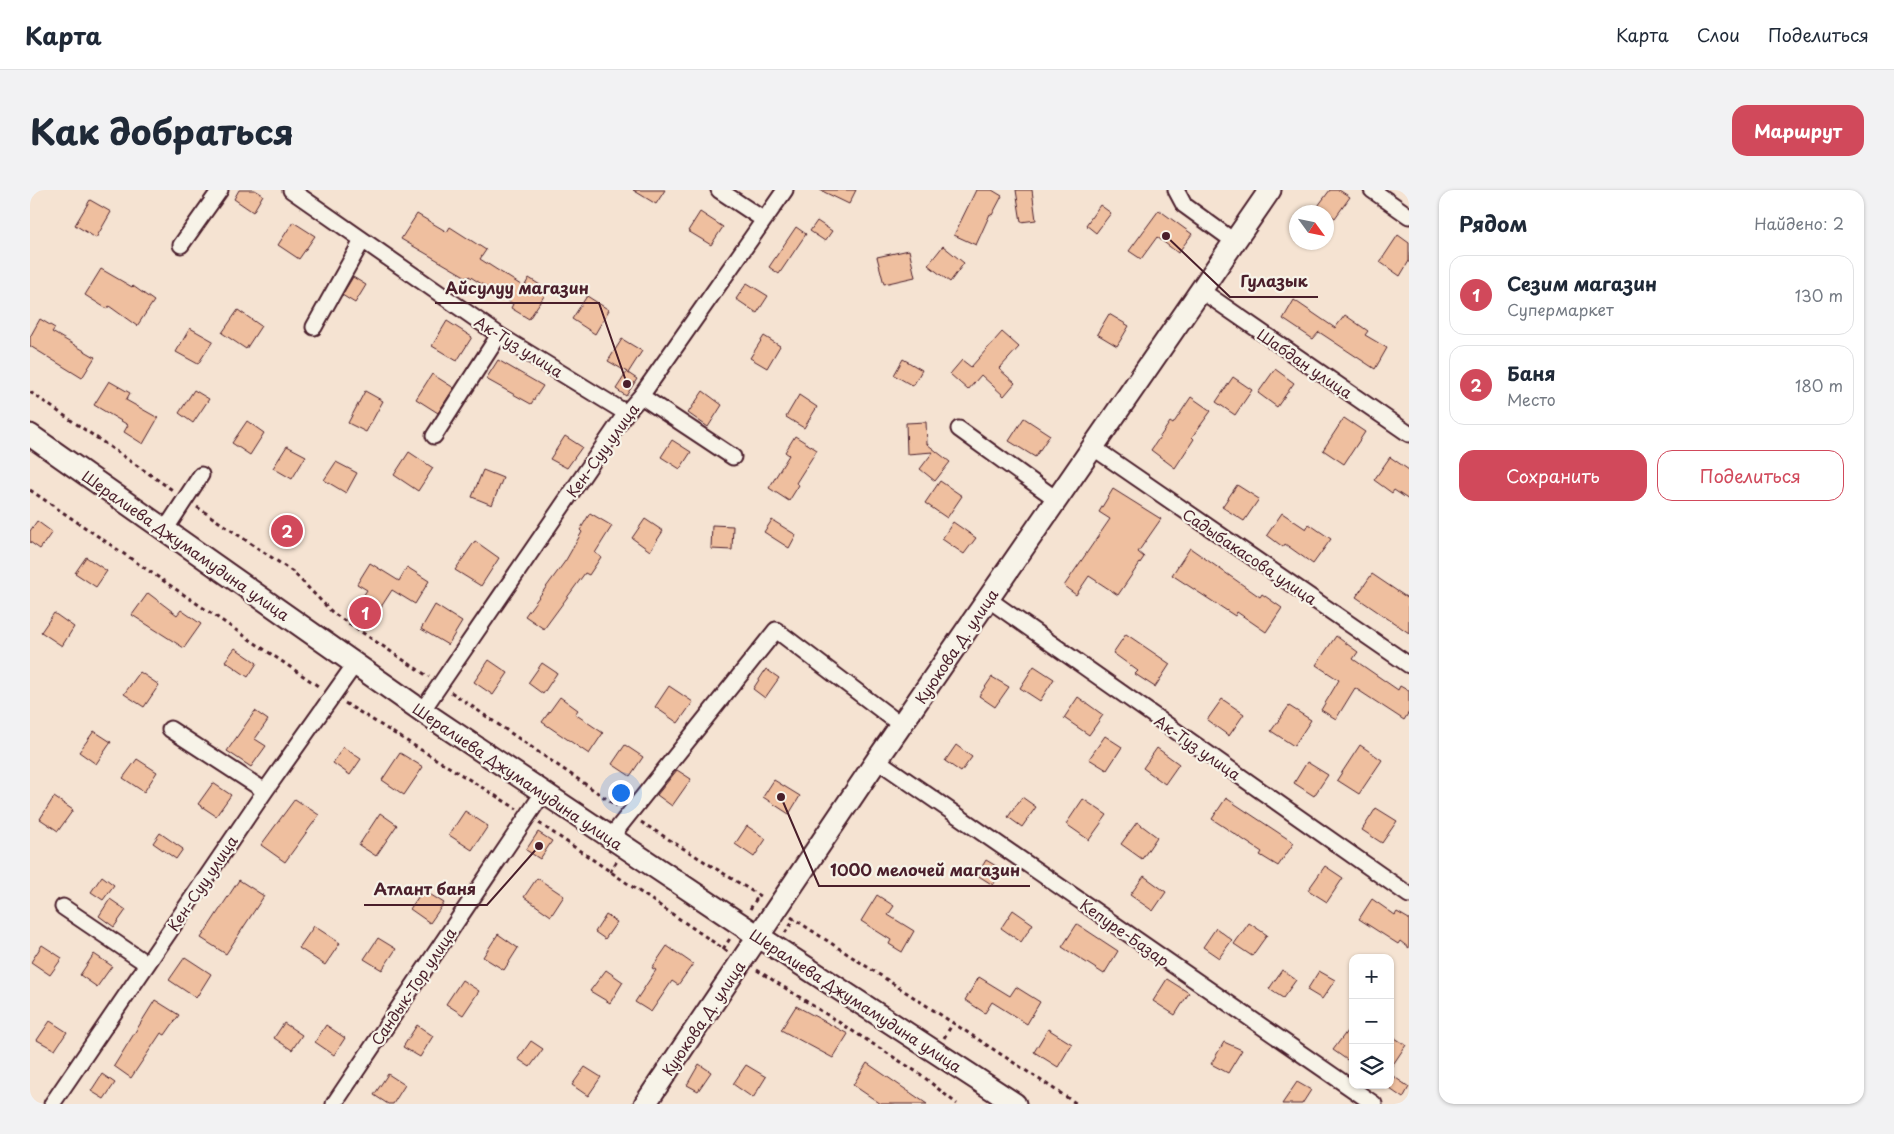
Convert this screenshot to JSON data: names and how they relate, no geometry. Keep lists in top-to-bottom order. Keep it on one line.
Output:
{"streets":{"street":["Ак-Туз улица","Шабдан улица","Кен-Суу улица","Шералиева Джумамудина улица","Садыбакасова улица","Куюкова Д. улица","Кепуре-Базар","Сандык-Тор улица"]},"crossings":[["Ак-Туз улица","Кен-Суу улица"],["Ак-Туз улица","Куюкова Д. улица"],["Шабдан улица","Куюкова Д. улица"],["Кен-Суу улица","Шералиева Джумамудина улица"],["Шералиева Джумамудина улица","Куюкова Д. улица"],["Шералиева Джумамудина улица","Сандык-Тор улица"],["Садыбакасова улица","Куюкова Д. улица"],["Куюкова Д. улица","Кепуре-Базар"]],"places":["Гулазык","Айсулуу магазин","1000 мелочей магазин","Атлант баня"],"north":"bottom right","page":{"header":"Карта","nav":["Карта","Слои","Поделиться"],"title":"Как добраться","buttons":["Маршрут",["Сохранить","Поделиться"]],"heading":["Рядом","Найдено: 2"],"list":[{"mark":"1","name":"Сезим магазин","note":"Супермаркет","value":"130 m"},{"mark":"2","name":"Баня","note":"Место","value":"180 m"}],"pins":["2","1"],"map_buttons":["+","−"]}}
